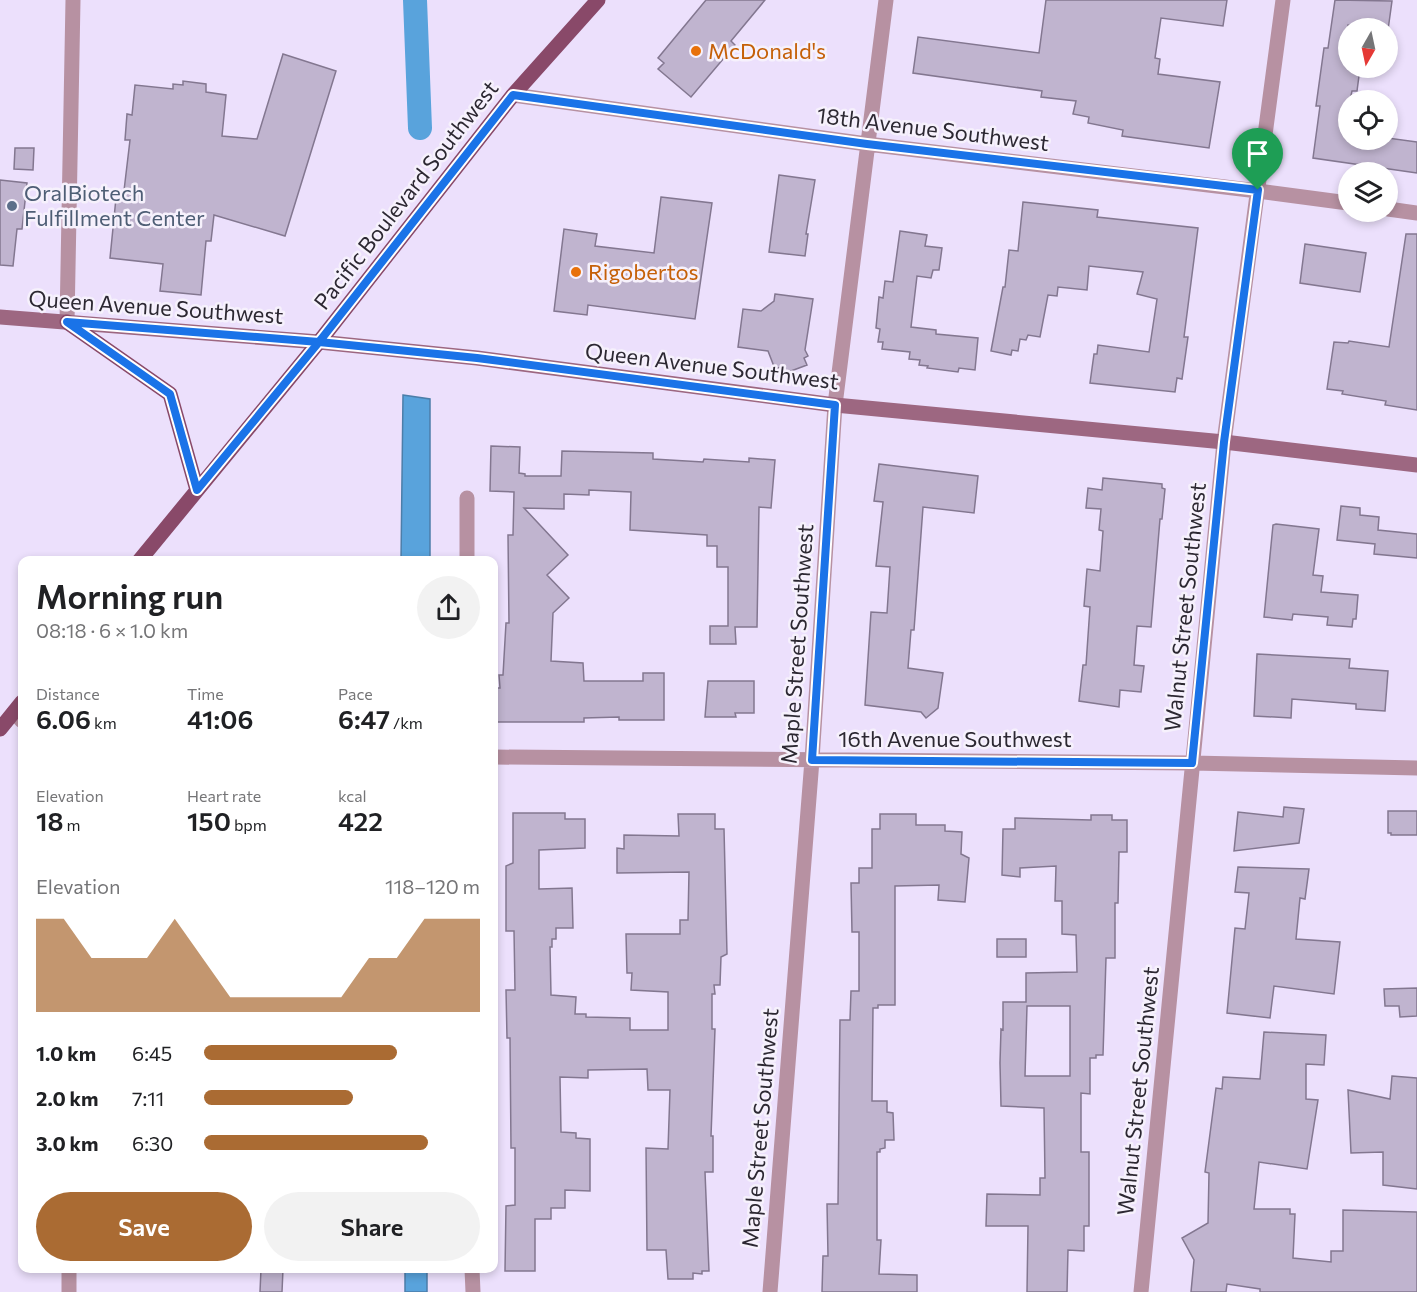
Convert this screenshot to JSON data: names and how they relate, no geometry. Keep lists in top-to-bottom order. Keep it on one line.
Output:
{"streets":{"main road":["Pacific Boulevard Southwest","Queen Avenue Southwest"],"street":["18th Avenue Southwest","Walnut Street Southwest","Maple Street Southwest","16th Avenue Southwest"]},"crossings":[["18th Avenue Southwest","Pacific Boulevard Southwest"],["18th Avenue Southwest","Walnut Street Southwest"],["18th Avenue Southwest","Maple Street Southwest"],["Pacific Boulevard Southwest","Queen Avenue Southwest"],["Queen Avenue Southwest","Walnut Street Southwest"],["Queen Avenue Southwest","Maple Street Southwest"],["Walnut Street Southwest","16th Avenue Southwest"],["Maple Street Southwest","16th Avenue Southwest"]],"places":["McDonald's","OralBiotech Fulfillment Center","Rigobertos"],"north":"bottom","page":{"heading":["Morning run","08:18 · 6 × 1.0 km"],"stats":[["Distance","6.06 km"],["Time","41:06"],["Pace","6:47 /km"],["Elevation","18 m"],["Heart rate","150 bpm"],["kcal","422"]],"chart":["Elevation","118–120 m"],"list":[{"name":"1.0 km","note":"6:45"},{"name":"2.0 km","note":"7:11"},{"name":"3.0 km","note":"6:30"}],"buttons":["Save","Share"]}}
